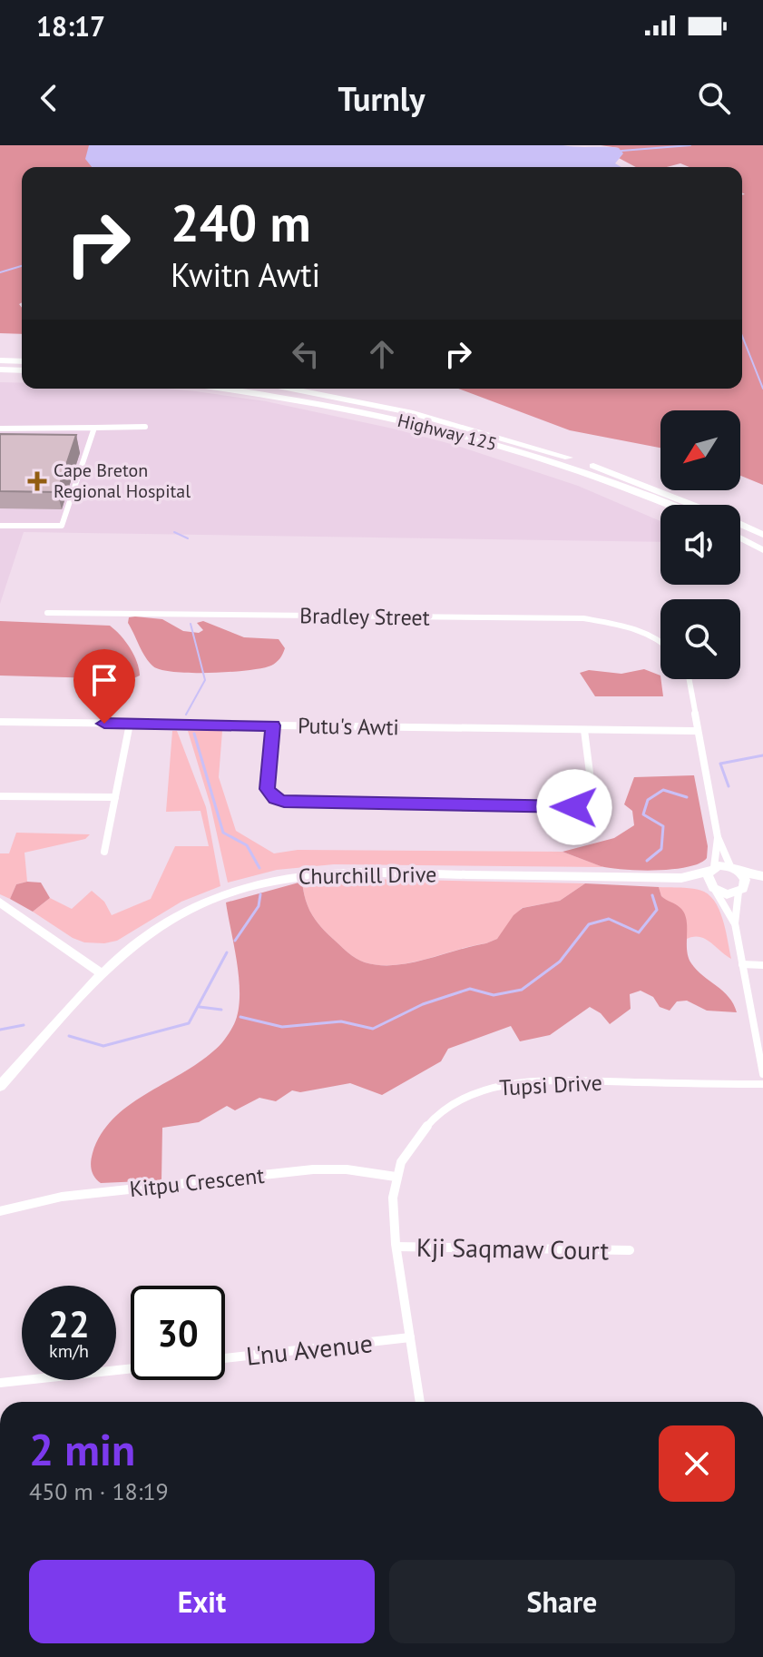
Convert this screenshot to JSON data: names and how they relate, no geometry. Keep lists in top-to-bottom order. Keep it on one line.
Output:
{"streets":{"highway":["Highway 125"],"main road":["Churchill Drive"],"street":["Bradley Street","Putu's Awti","Tupsi Drive","Kitpu Crescent","Kji Saqmaw Court","L'nu Avenue"]},"crossings":[["Tupsi Drive","Kitpu Crescent"],["Tupsi Drive","Kji Saqmaw Court"],["Tupsi Drive","L'nu Avenue"]],"places":{"health":["Cape Breton Regional Hospital"]},"north":"bottom left","page":{"status":"18:17","header":"Turnly","turn":["240 m","Kwitn Awti"],"speed":"22 km/h","limit":"30","heading":["2 min","450 m · 18:19"],"buttons":["Exit","Share"]}}
